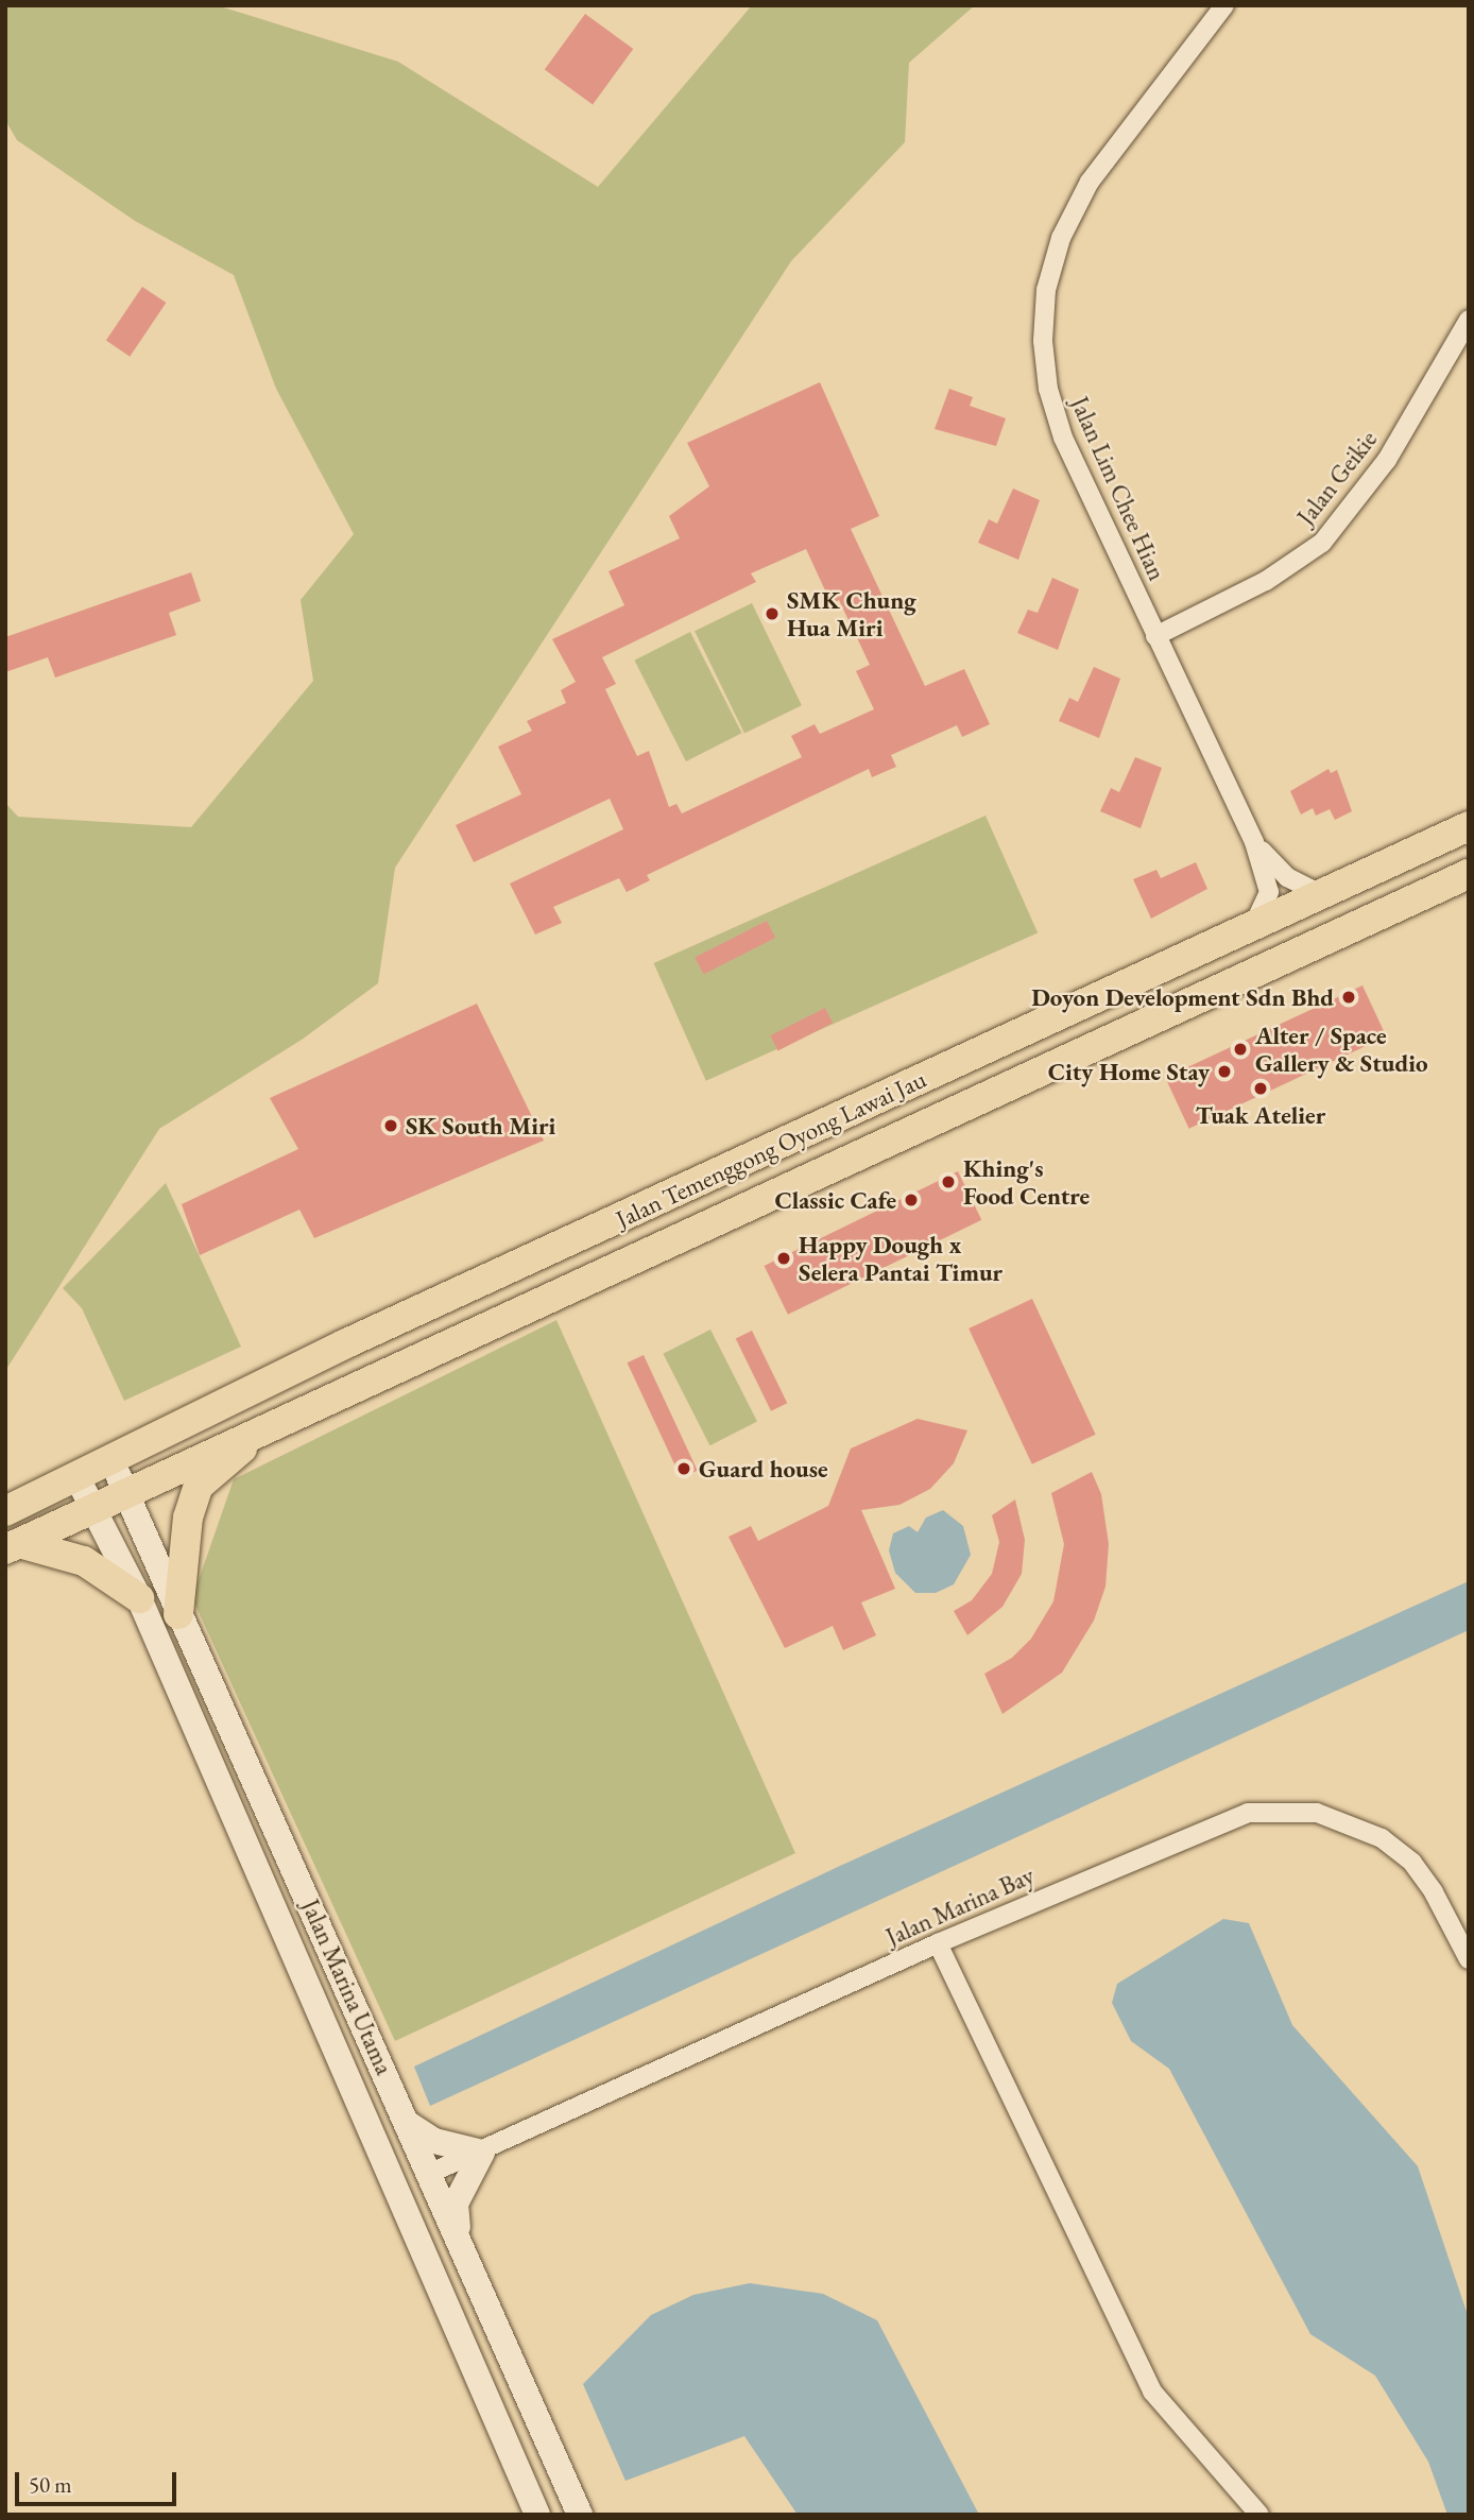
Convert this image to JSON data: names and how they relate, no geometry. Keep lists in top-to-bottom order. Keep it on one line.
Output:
{"streets":{"main road":["Jalan Temenggong Oyong Lawai Jau","Jalan Marina Utama"],"street":["Jalan Geikie","Jalan Lim Chee Hian","Jalan Marina Bay"]},"crossings":[["Jalan Geikie","Jalan Lim Chee Hian"],["Jalan Lim Chee Hian","Jalan Temenggong Oyong Lawai Jau"],["Jalan Temenggong Oyong Lawai Jau","Jalan Marina Utama"],["Jalan Marina Bay","Jalan Marina Utama"]],"places":["SMK Chung Hua Miri","Doyon Development Sdn Bhd","Alter / Space Gallery & Studio","City Home Stay","Tuak Atelier","SK South Miri","Khing's Food Centre","Classic Cafe","Happy Dough x Selera Pantai Timur","Guard house"],"scale_bar":"50 m"}
